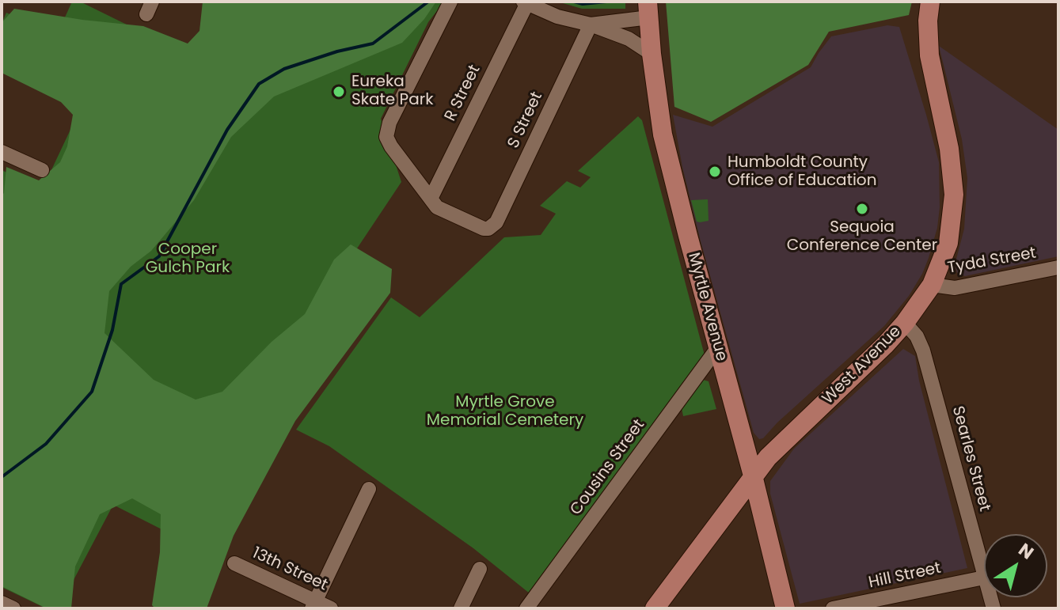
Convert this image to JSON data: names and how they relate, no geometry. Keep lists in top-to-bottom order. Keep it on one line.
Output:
{"streets":{"main road":["Myrtle Avenue","West Avenue"],"street":["R Street","S Street","Tydd Street","Searles Street","Cousins Street","13th Street","Hill Street"]},"crossings":[["R Street","S Street"],["Tydd Street","West Avenue"],["Myrtle Avenue","West Avenue"],["Myrtle Avenue","Cousins Street"],["West Avenue","Searles Street"],["Searles Street","Hill Street"]],"parks":["Cooper Gulch Park","Myrtle Grove Memorial Cemetery"],"places":["Eureka Skate Park","Humboldt County Office of Education","Sequoia Conference Center"],"north":"top right"}
